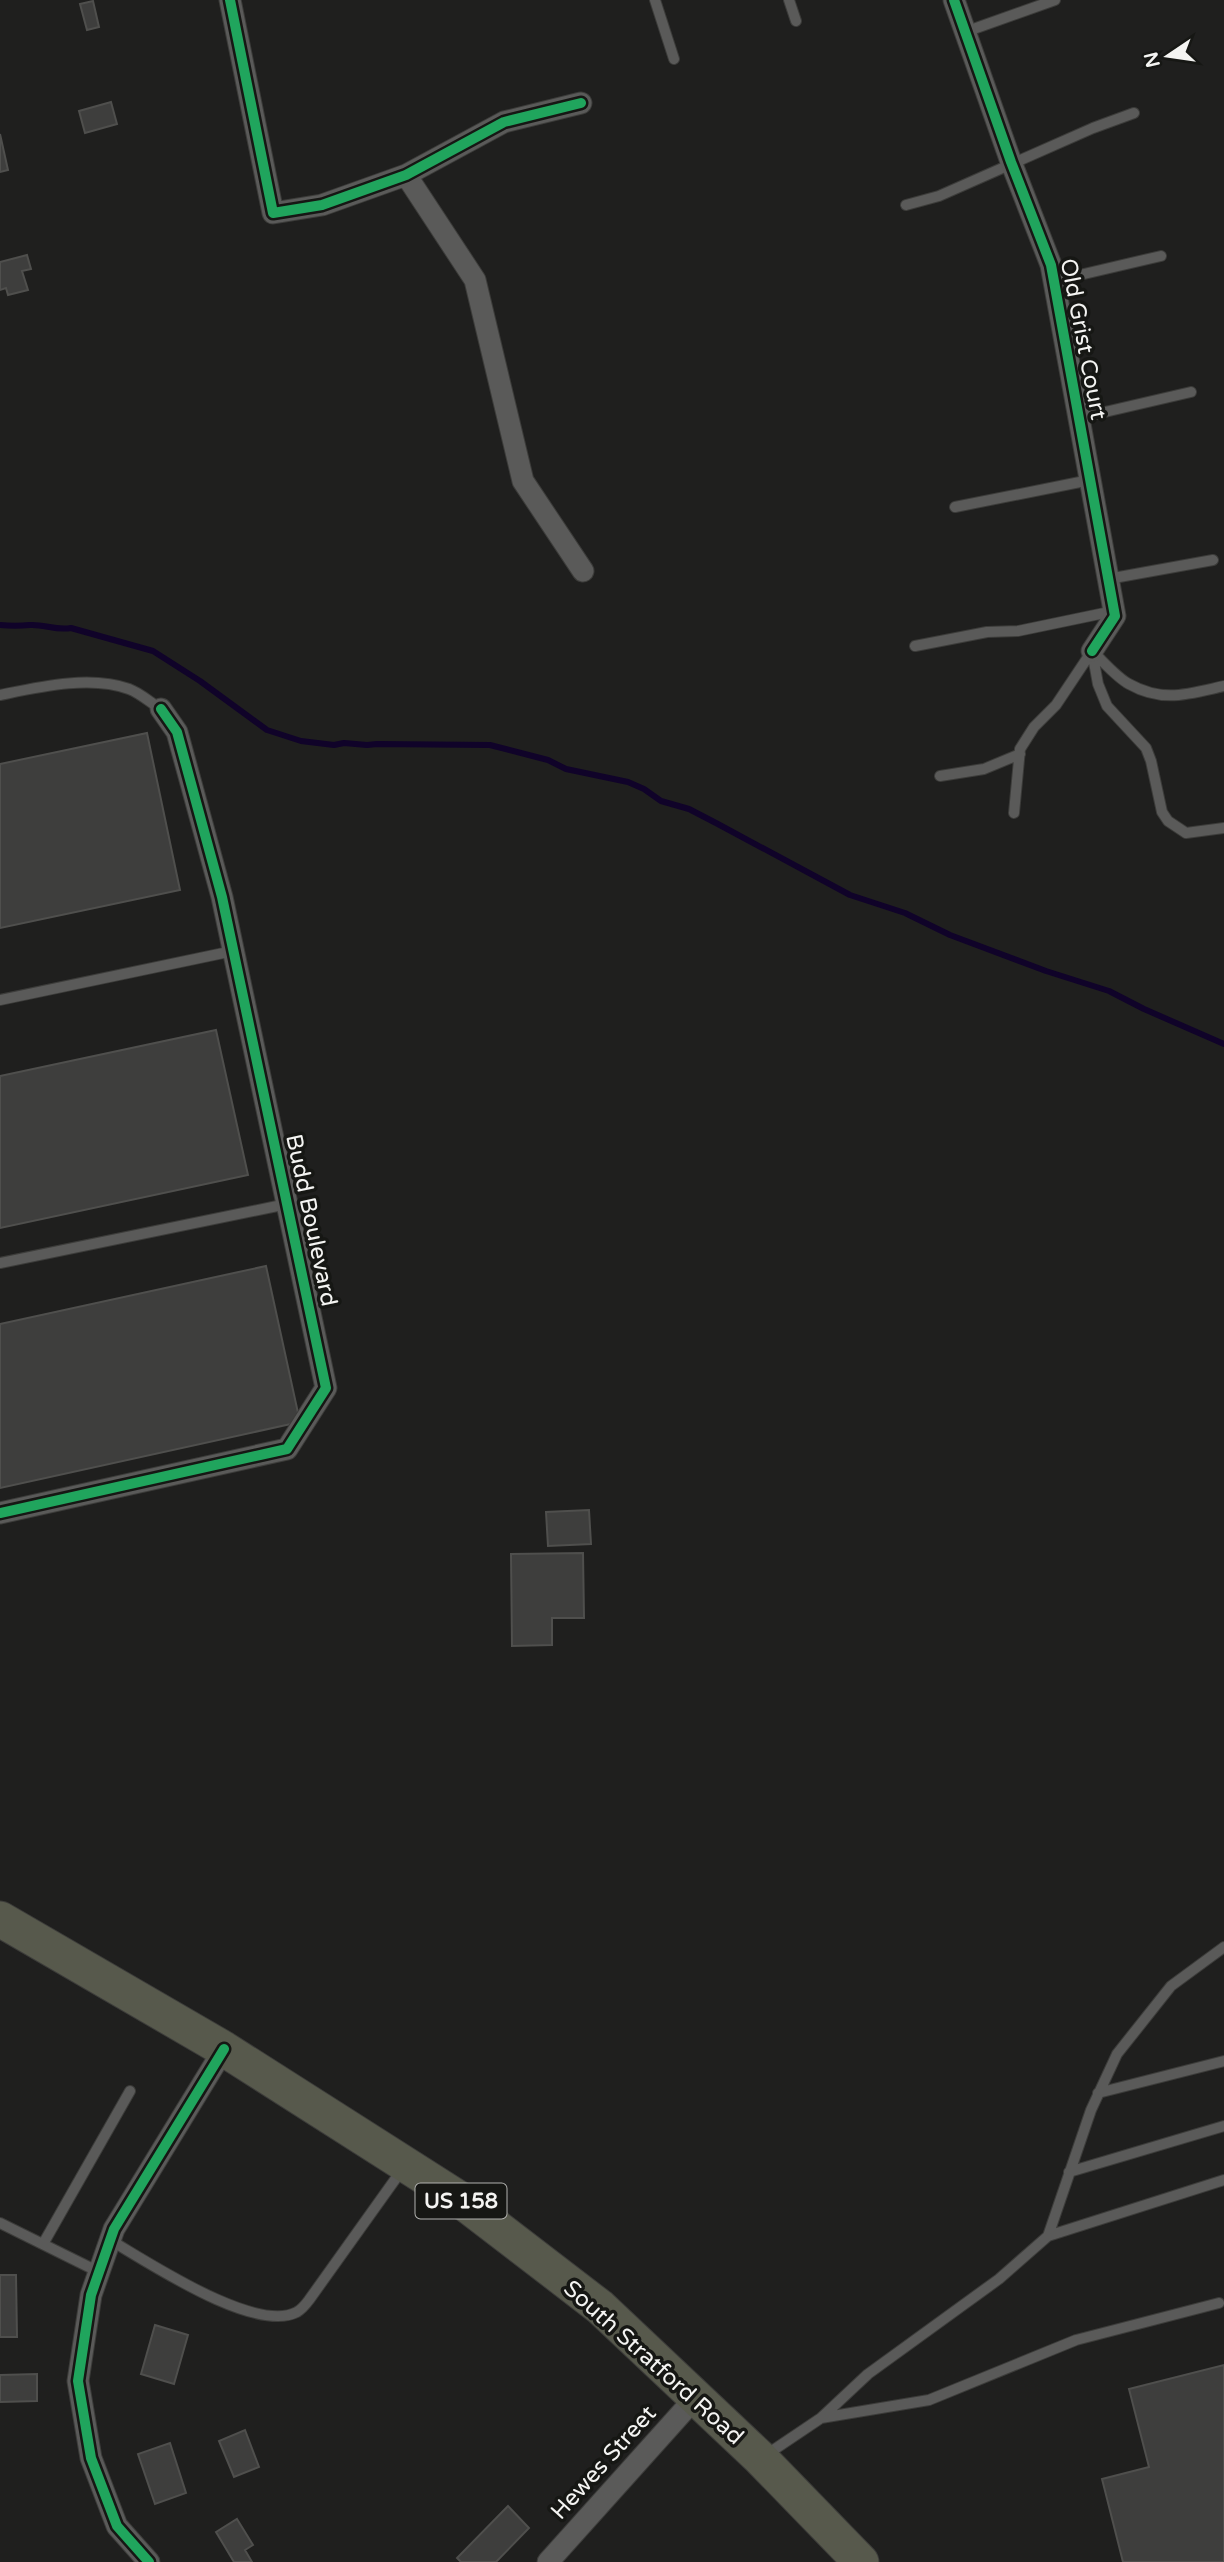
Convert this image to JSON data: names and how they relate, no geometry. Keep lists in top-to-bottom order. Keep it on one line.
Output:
{"streets":{"main road":["US 158","South Stratford Road"],"street":["Old Grist Court","Budd Boulevard","Hewes Street"]},"crossings":[["South Stratford Road","Hewes Street"]],"north":"left"}
